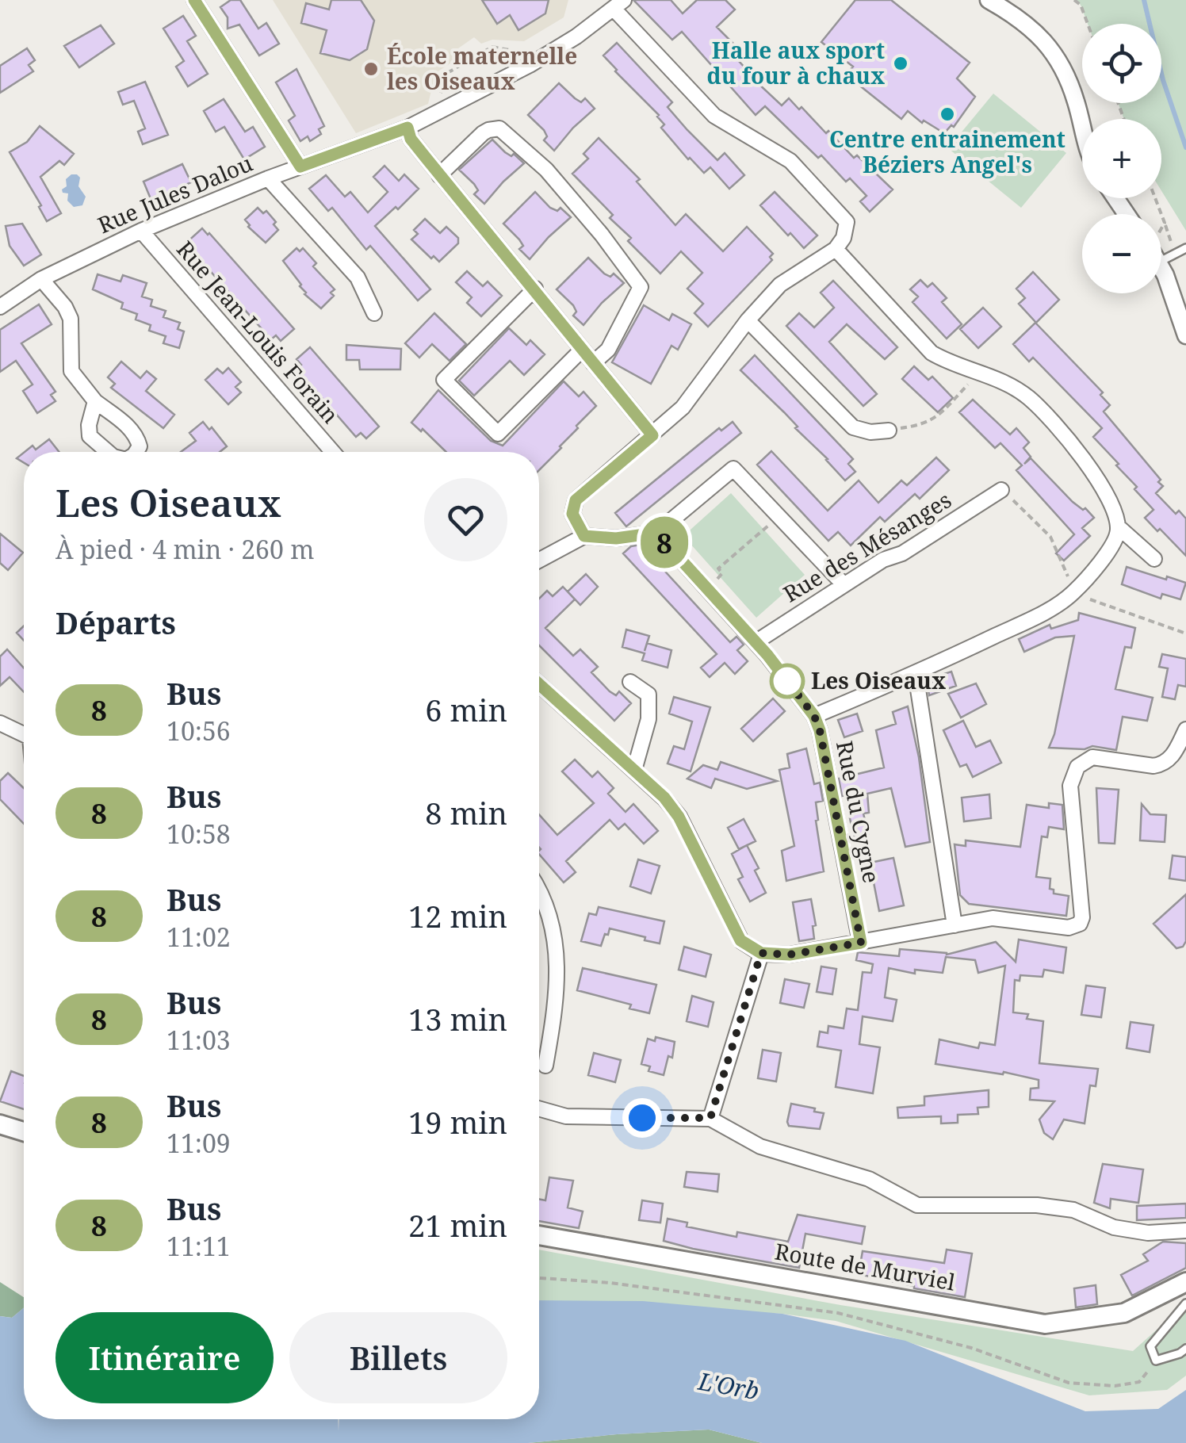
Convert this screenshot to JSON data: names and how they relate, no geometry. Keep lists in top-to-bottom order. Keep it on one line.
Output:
{"streets":{"main road":["Route de Murviel"],"street":["Rue Jules Dalou","Rue Jean-Louis Forain","Rue des Mésanges","Rue du Cygne"]},"crossings":[["Rue Jules Dalou","Rue Jean-Louis Forain"],["Rue des Mésanges","Rue du Cygne"]],"water":["L'Orb"],"places":["Halle aux sport du four à chaux","École maternelle les Oiseaux","Centre entrainement Béziers Angel's","Les Oiseaux"],"lines":["bus line 8"],"page":{"on_map":"8","map_buttons":["+","−"],"heading":[["Les Oiseaux","À pied · 4 min · 260 m"],"Départs"],"list":[{"mark":"8","name":"Bus","note":"10:56","value":"6 min"},{"mark":"8","name":"Bus","note":"10:58","value":"8 min"},{"mark":"8","name":"Bus","note":"11:02","value":"12 min"},{"mark":"8","name":"Bus","note":"11:03","value":"13 min"},{"mark":"8","name":"Bus","note":"11:09","value":"19 min"},{"mark":"8","name":"Bus","note":"11:11","value":"21 min"}],"buttons":["Itinéraire","Billets"]}}
